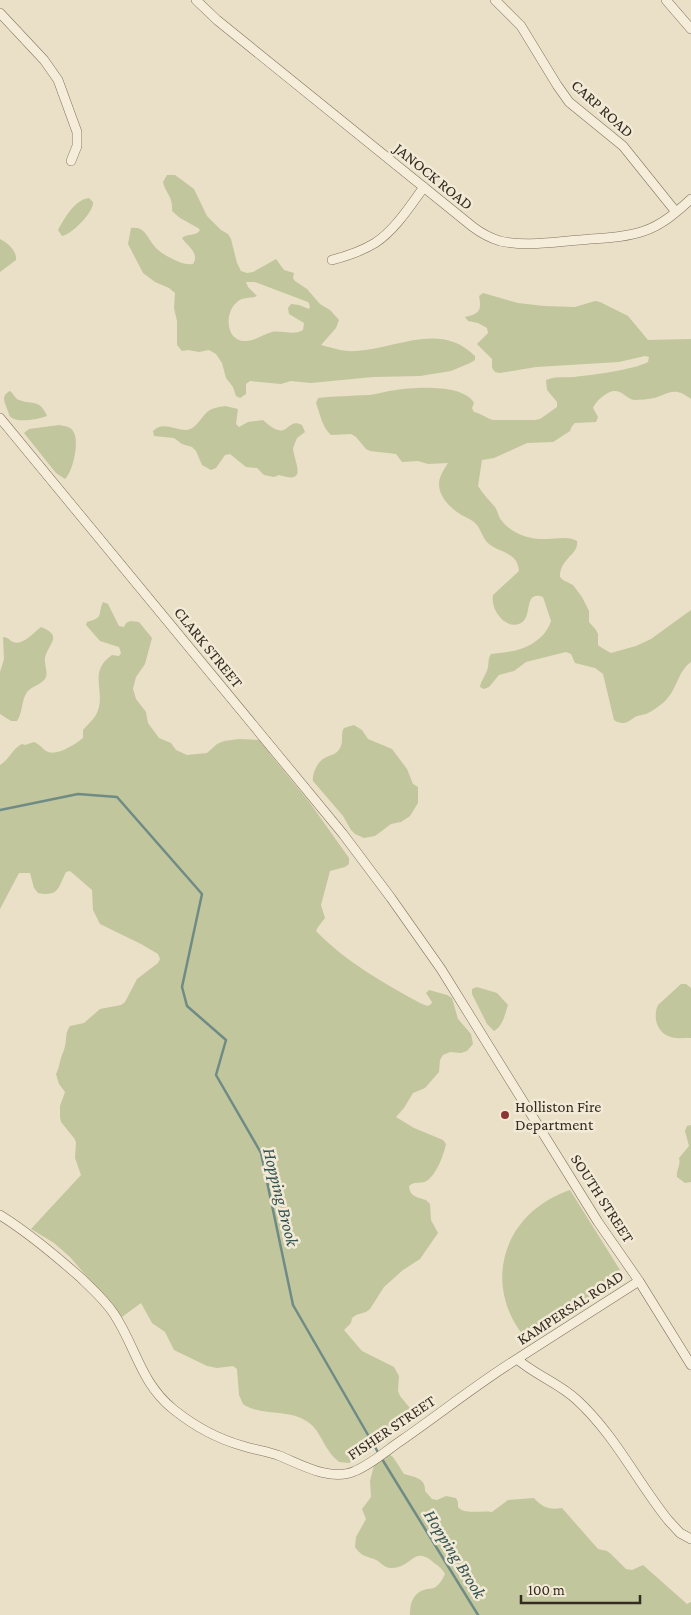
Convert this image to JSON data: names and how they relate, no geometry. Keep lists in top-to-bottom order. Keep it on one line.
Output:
{"streets":{"street":["CARP ROAD","JANOCK ROAD","CLARK STREET","SOUTH STREET","KAMPERSAL ROAD","FISHER STREET"]},"crossings":[["CARP ROAD","JANOCK ROAD"],["CLARK STREET","SOUTH STREET"],["SOUTH STREET","KAMPERSAL ROAD"],["KAMPERSAL ROAD","FISHER STREET"]],"water":["Hopping Brook"],"places":["Holliston Fire Department"],"scale_bar":"100 m"}
